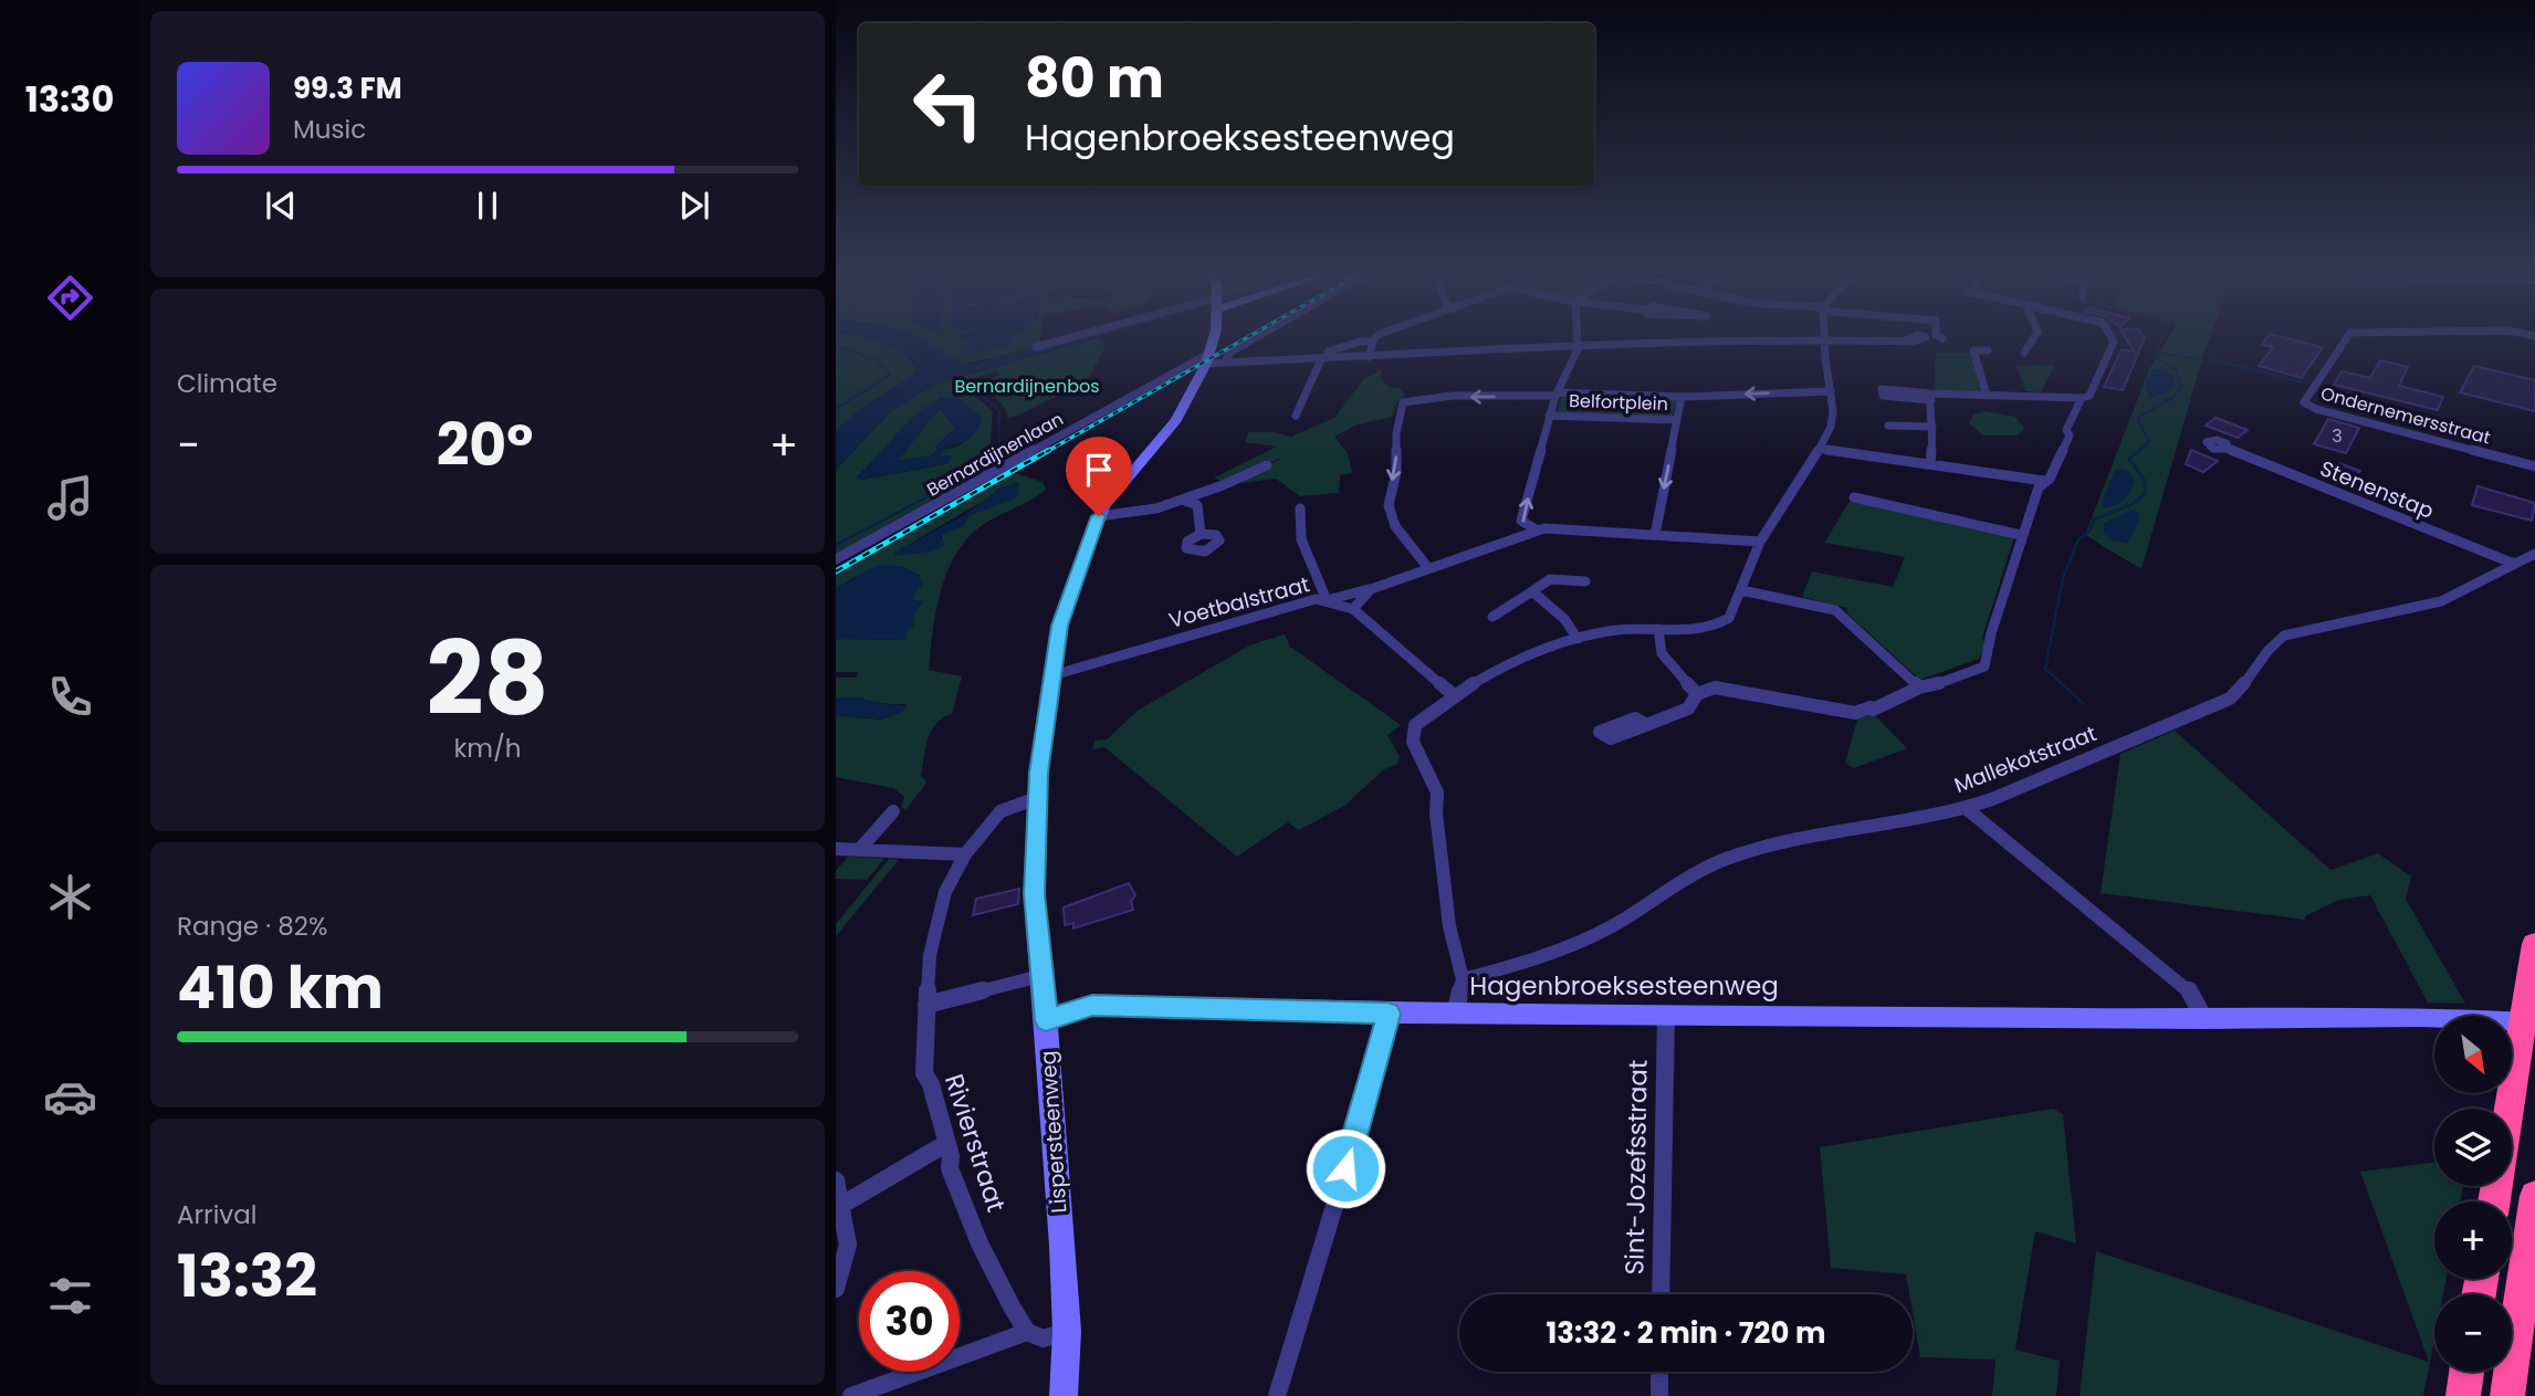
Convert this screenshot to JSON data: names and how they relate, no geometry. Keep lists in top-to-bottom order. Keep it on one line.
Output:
{"streets":{"street":["Belfortplein","Ondernemersstraat","Bernardijnenlaan","Stenenstap","Voetbalstraat","Mallekotstraat","Hagenbroeksesteenweg","Lispersteenweg","Rivierstraat","Sint-Jozefsstraat"]},"crossings":[["Bernardijnenlaan","Lispersteenweg"],["Stenenstap","Mallekotstraat"],["Voetbalstraat","Lispersteenweg"],["Hagenbroeksesteenweg","Lispersteenweg"],["Hagenbroeksesteenweg","Sint-Jozefsstraat"],["Lispersteenweg","Rivierstraat"]],"parks":["Bernardijnenbos"],"house_numbers":["3"],"north":"bottom right","page":{"tabs":"13:30","turn":["80 m","Hagenbroeksesteenweg"],"song":["99.3 FM","Music"],"tile":["Climate",["28","km/h"],["Range · 82%","410 km"],["Arrival","13:32"]],"heat":["−","20°","+"],"map_buttons":["+","−"],"limit":"30","trip":"13:32 · 2 min · 720 m"}}
